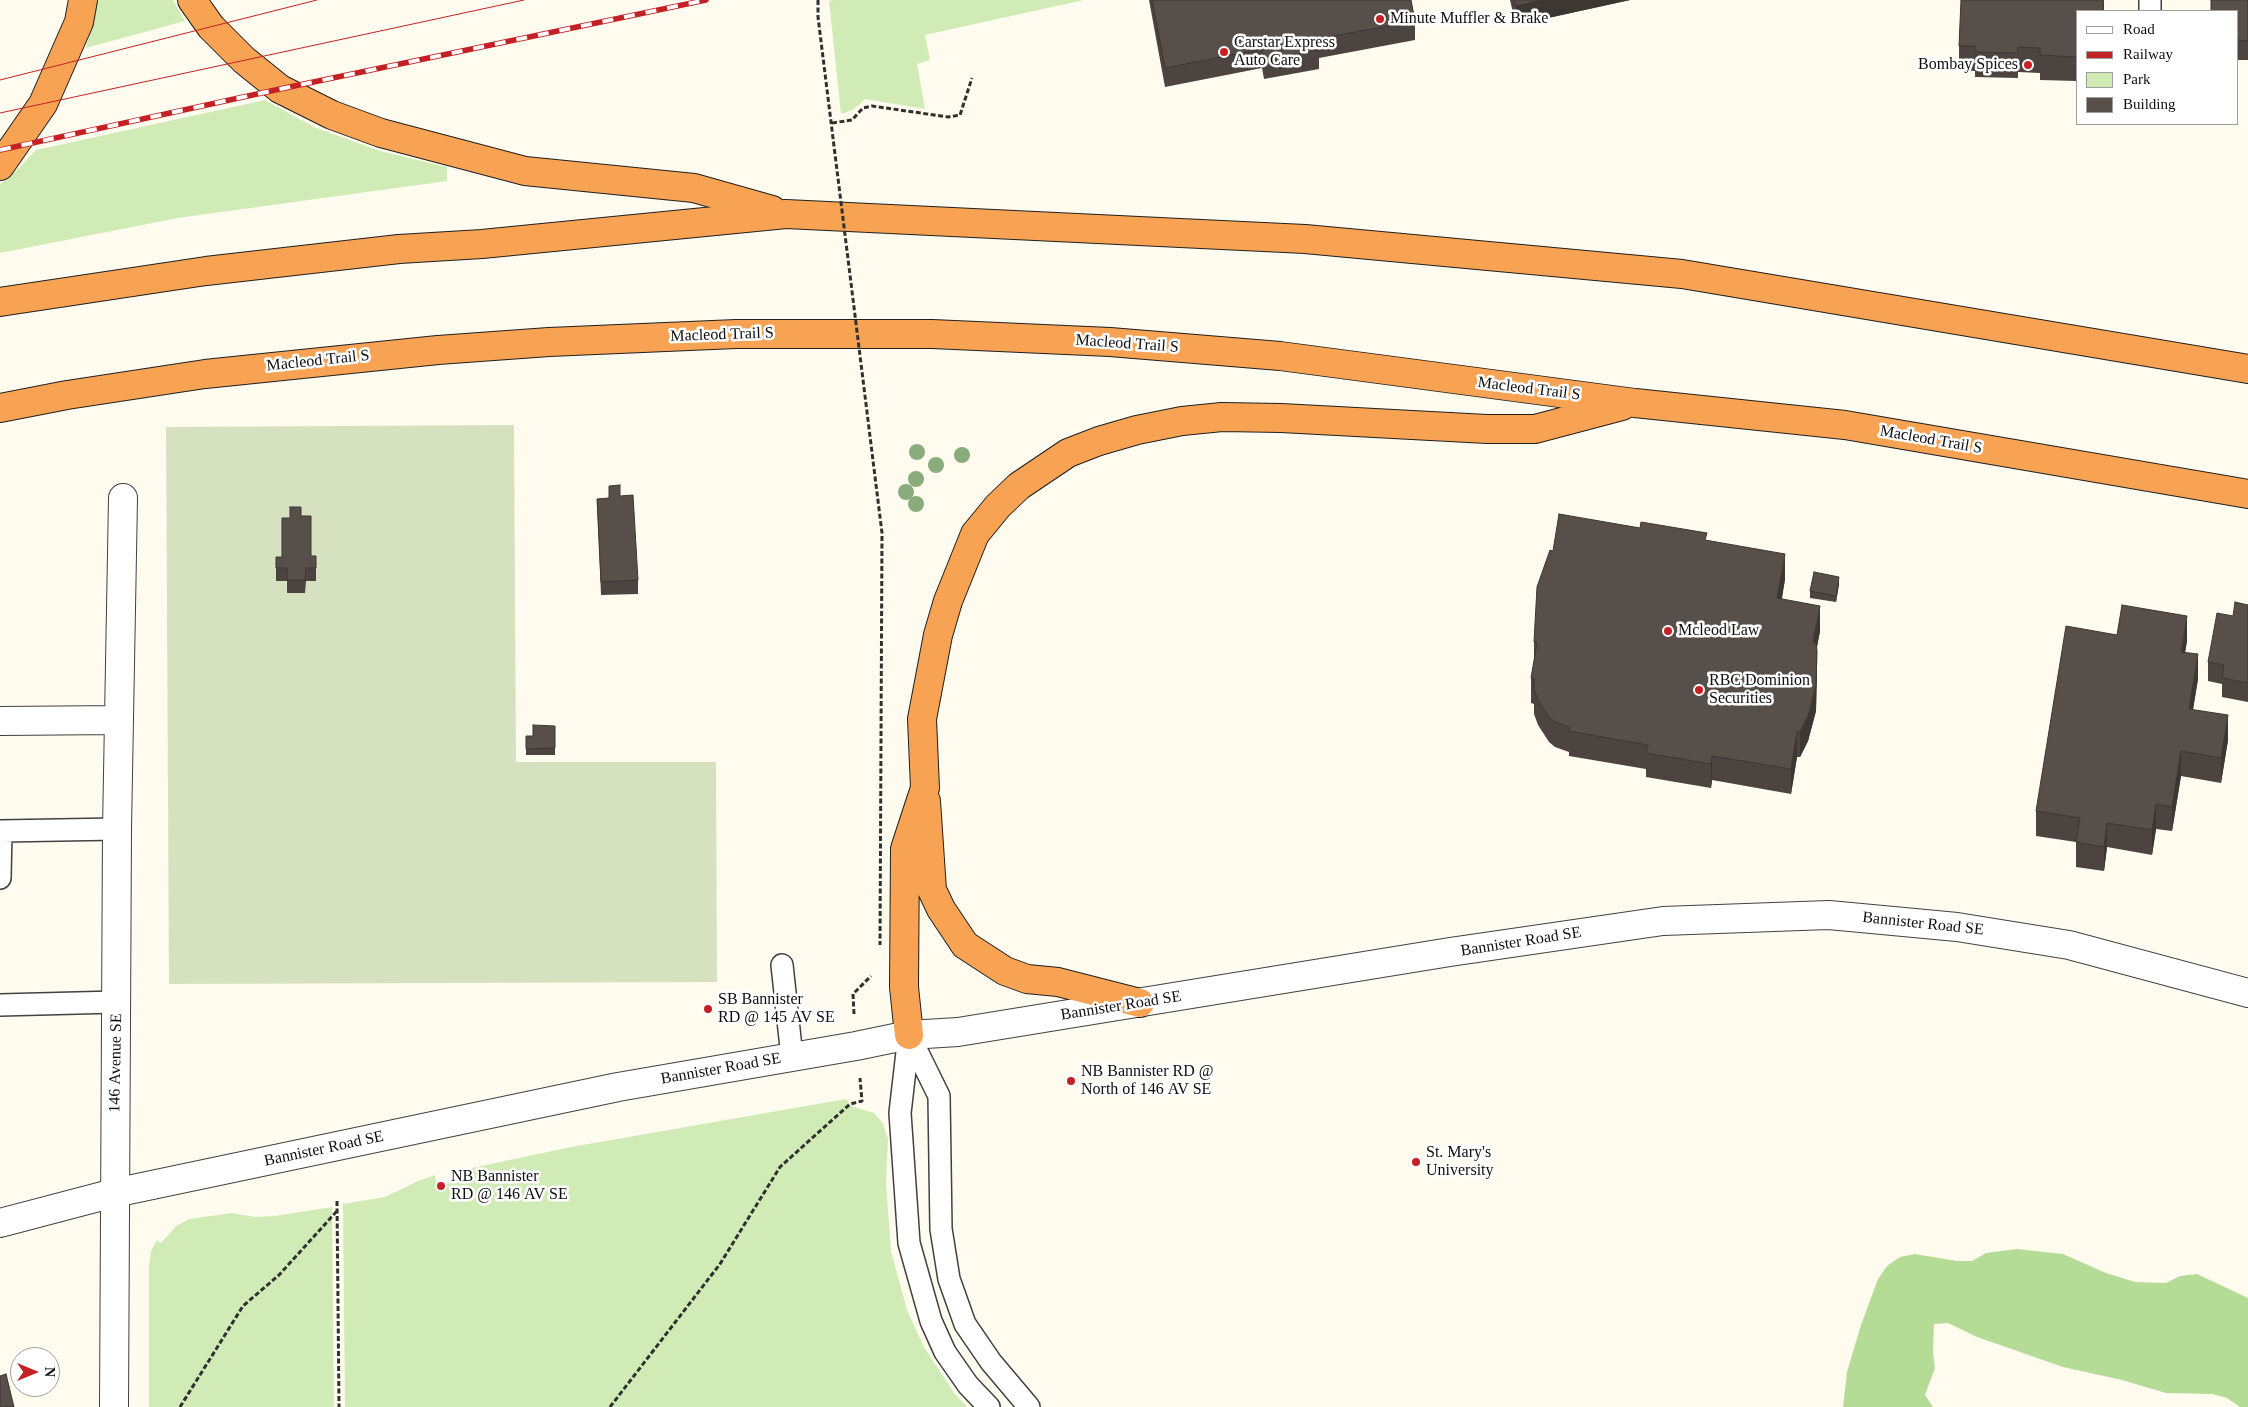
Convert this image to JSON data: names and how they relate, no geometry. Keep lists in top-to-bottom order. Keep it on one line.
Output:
{"streets":{"highway":["Macleod Trail S"],"street":["Bannister Road SE","146 Avenue SE"]},"crossings":[["Bannister Road SE","146 Avenue SE"]],"places":["Minute Muffler & Brake","Carstar Express Auto Care","Bombay Spices","Mcleod Law","RBC Dominion Securities","SB Bannister RD @ 145 AV SE","NB Bannister RD @ North of 146 AV SE","St. Mary's University","NB Bannister RD @ 146 AV SE"],"legend":["Road","Railway","Park","Building"],"north":"right"}
